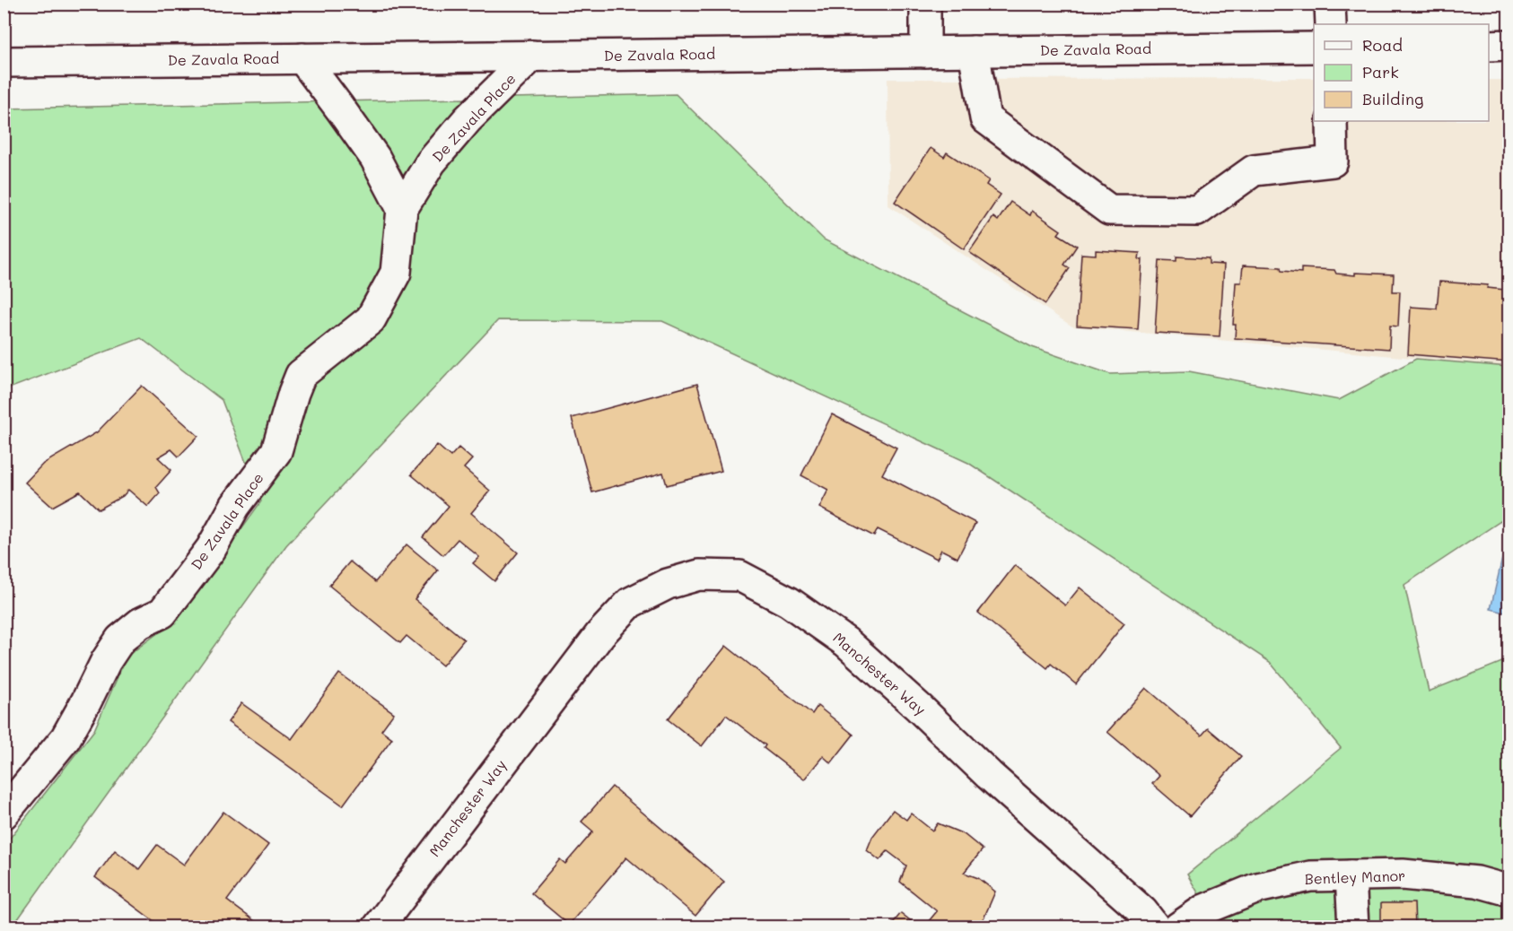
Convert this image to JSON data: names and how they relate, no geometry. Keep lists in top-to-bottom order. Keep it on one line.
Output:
{"streets":{"street":["De Zavala Road","De Zavala Place","Manchester Way","Bentley Manor"]},"crossings":[["De Zavala Road","De Zavala Place"]],"legend":["Road","Park","Building"]}
